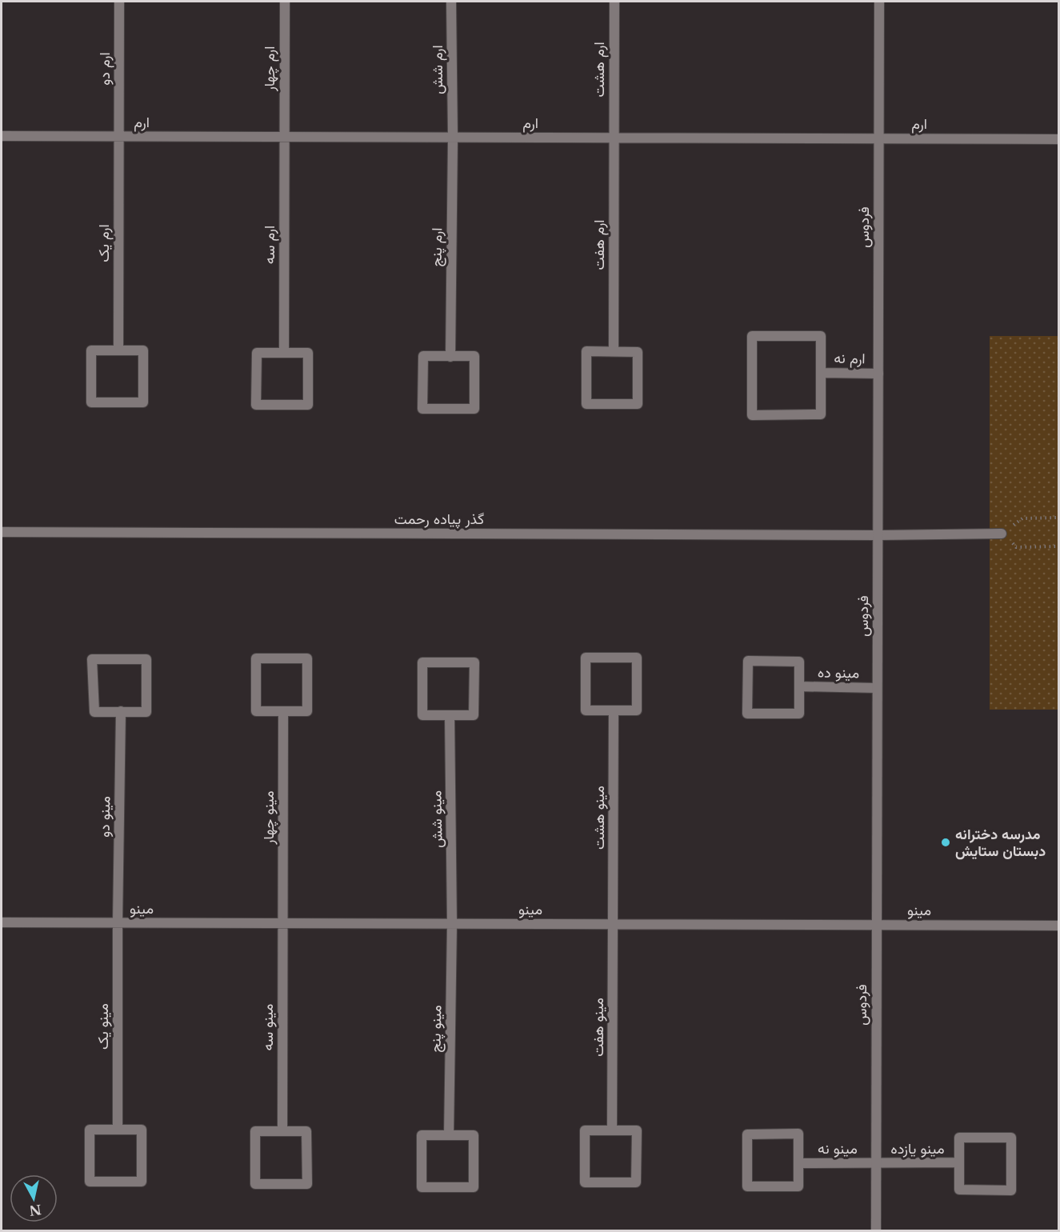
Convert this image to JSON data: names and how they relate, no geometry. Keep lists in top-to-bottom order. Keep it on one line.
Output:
{"streets":{"street":["ارم دو","ارم چهار","ارم شش","ارم هشت","ارم","فردوس","ارم یک","ارم سه","ارم هفت","ارم پنج","ارم نه","گذر پیاده رحمت","مینو ده","مینو دو","مینو چهار","مینو هشت","مینو شش","مینو","مینو یک","مینو سه","مینو هفت","مینو پنج","مینو نه","مینو یازده"]},"crossings":[["ارم دو","ارم"],["ارم دو","ارم یک"],["ارم چهار","ارم"],["ارم چهار","ارم سه"],["ارم شش","ارم"],["ارم شش","ارم پنج"],["ارم هشت","ارم"],["ارم هشت","ارم هفت"],["ارم","فردوس"],["ارم","ارم یک"],["ارم","ارم سه"],["ارم","ارم هفت"],["ارم","ارم پنج"],["فردوس","ارم نه"],["فردوس","گذر پیاده رحمت"],["فردوس","مینو ده"],["فردوس","مینو"],["فردوس","مینو نه"],["فردوس","مینو یازده"],["مینو دو","مینو"],["مینو دو","مینو یک"],["مینو چهار","مینو"],["مینو چهار","مینو سه"],["مینو هشت","مینو"],["مینو هشت","مینو هفت"],["مینو شش","مینو"],["مینو شش","مینو پنج"],["مینو","مینو یک"],["مینو","مینو سه"],["مینو","مینو هفت"],["مینو","مینو پنج"],["مینو نه","مینو یازده"]],"places":["مدرسه دخترانه دبستان ستایش"],"north":"bottom"}
